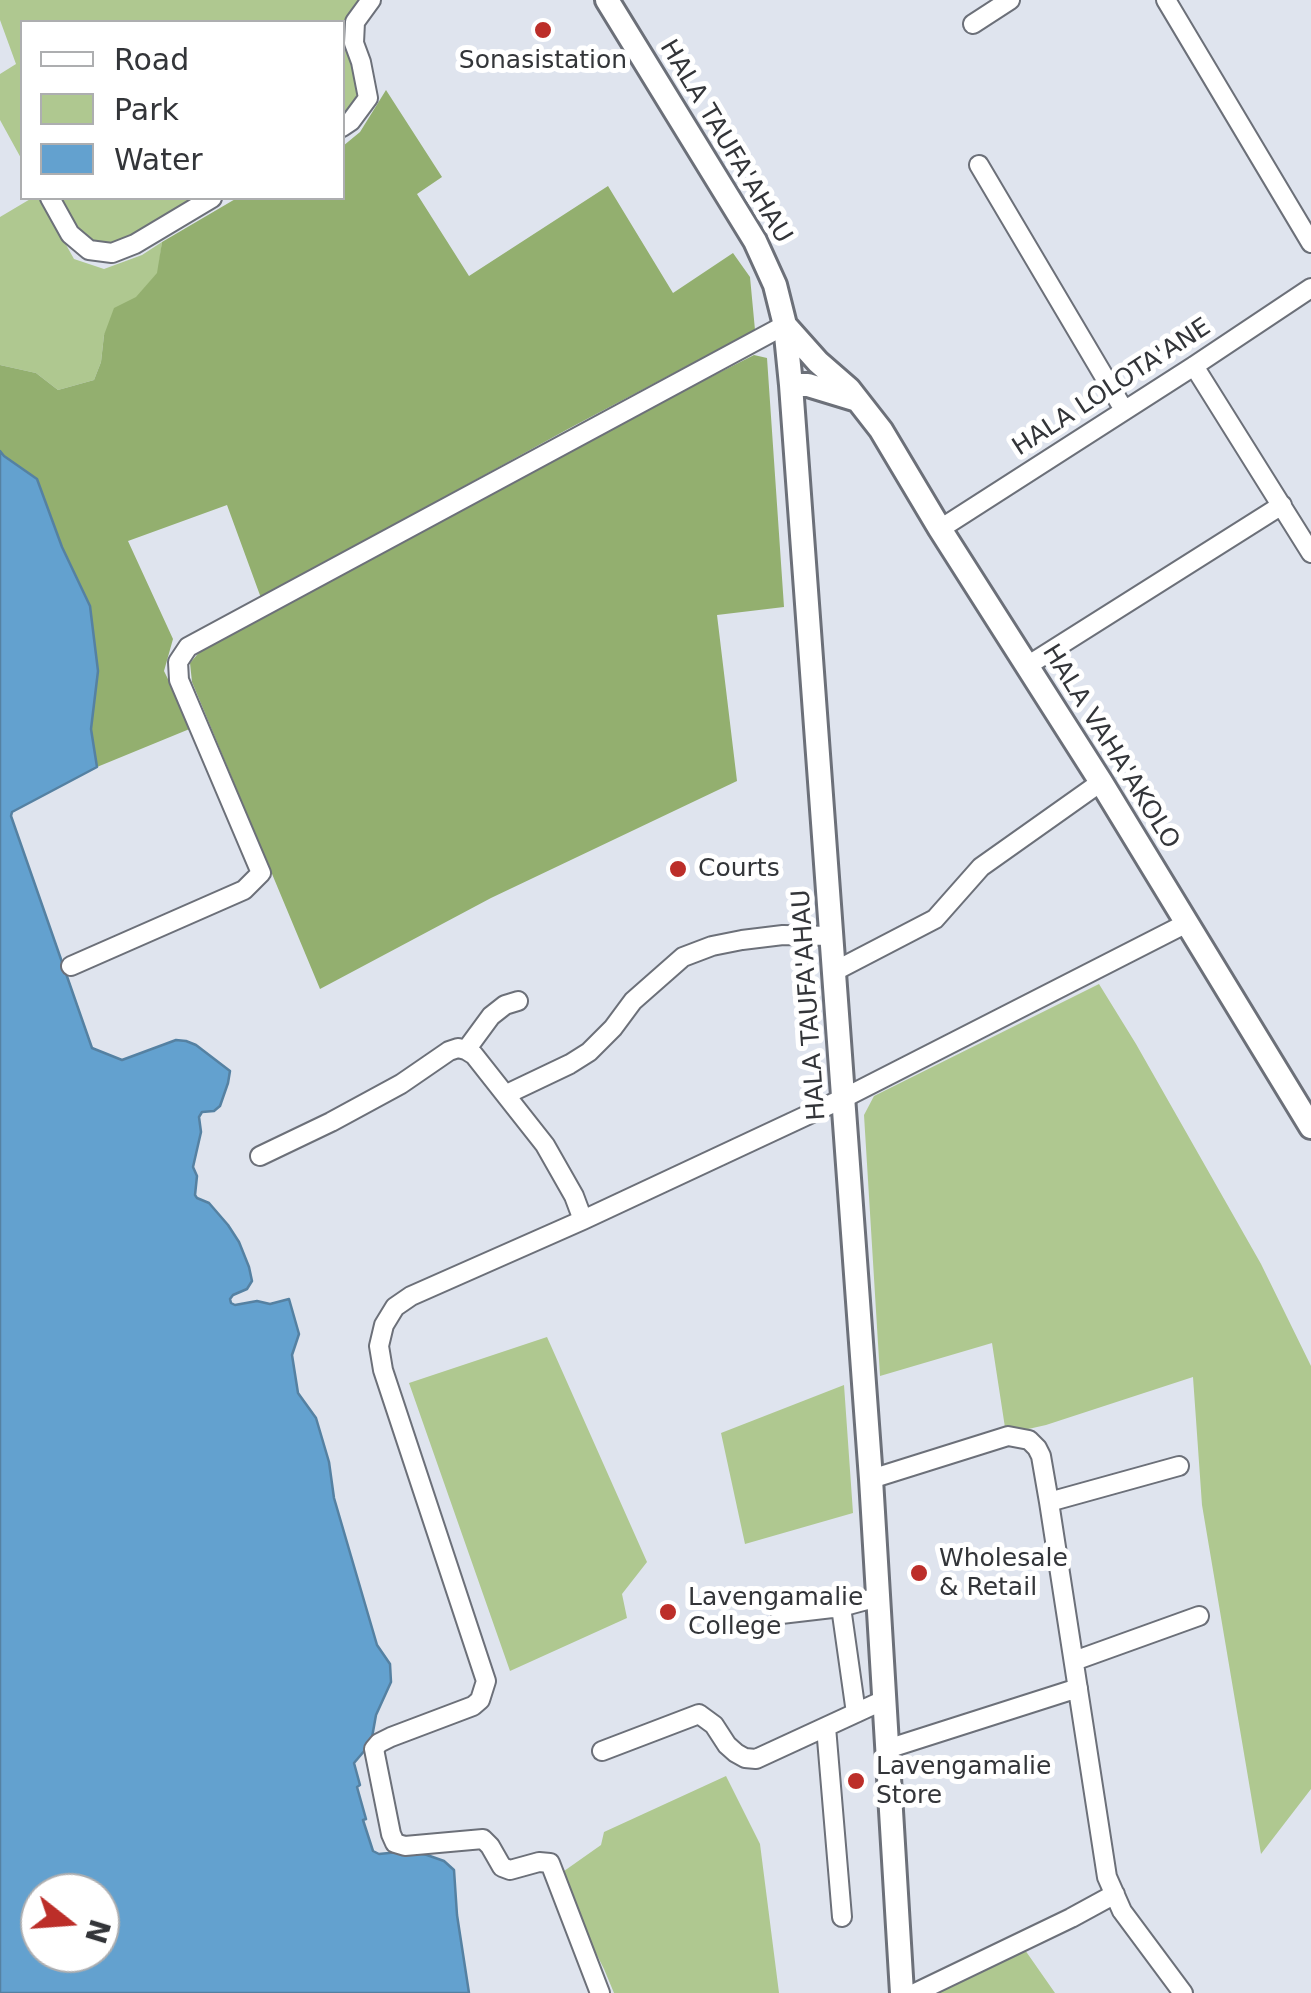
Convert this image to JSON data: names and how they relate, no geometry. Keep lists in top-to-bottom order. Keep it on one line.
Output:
{"streets":{"main road":["HALA TAUFA'AHAU","HALA VAHA'AKOLO"],"street":["HALA LOLOTA'ANE"]},"crossings":[["HALA TAUFA'AHAU","HALA VAHA'AKOLO"],["HALA LOLOTA'ANE","HALA VAHA'AKOLO"]],"places":["Sonasistation","Courts","Wholesale & Retail","Lavengamalie College","Lavengamalie Store"],"legend":["Road","Park","Water"],"north":"right"}
